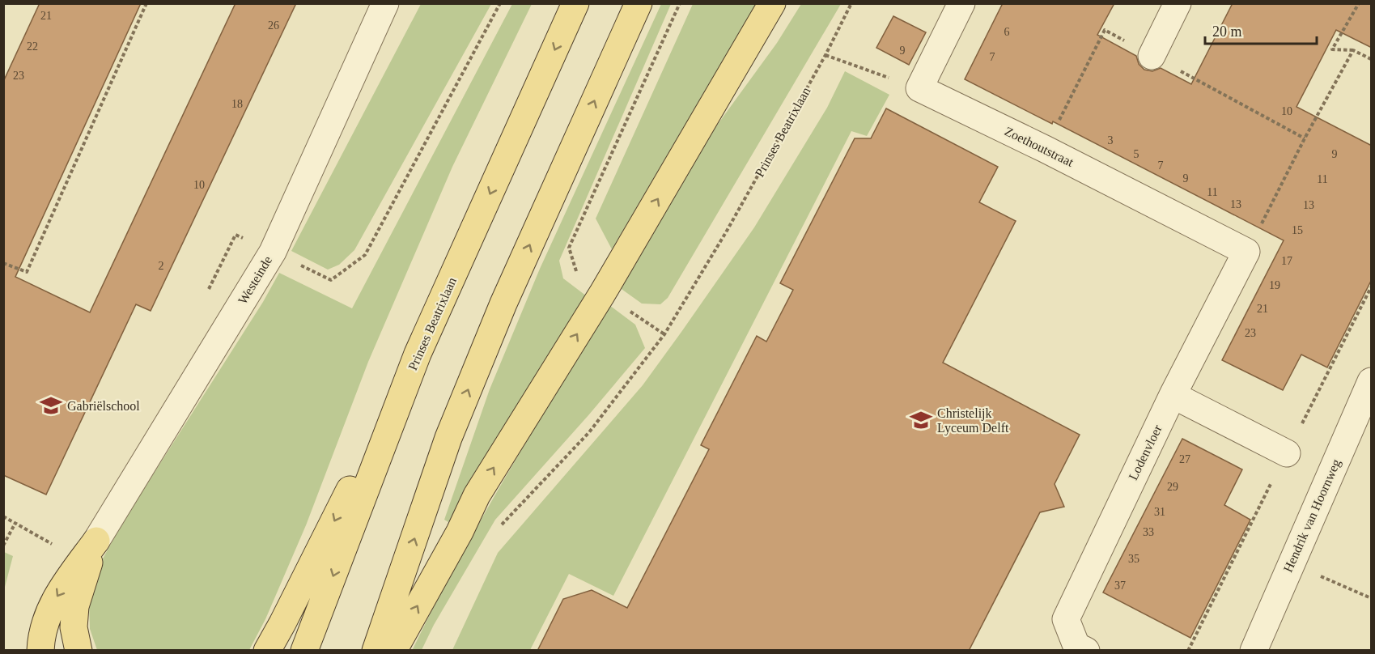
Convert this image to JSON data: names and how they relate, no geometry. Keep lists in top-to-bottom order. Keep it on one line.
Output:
{"streets":{"main road":["Prinses Beatrixlaan"],"street":["Zoethoutstraat","Westeinde","Lodenvloer","Hendrik van Hoornweg"]},"crossings":[["Zoethoutstraat","Lodenvloer"]],"places":{"school or university":["Gabriëlschool","Christelijk Lyceum Delft"]},"house_numbers":["21","26","6","22","9","7","23","18","10","3","5","9","7","9","11","10","11","13","13","15","17","2","19","21","23","27","29","31","33","35","37"],"scale_bar":"20 m"}
